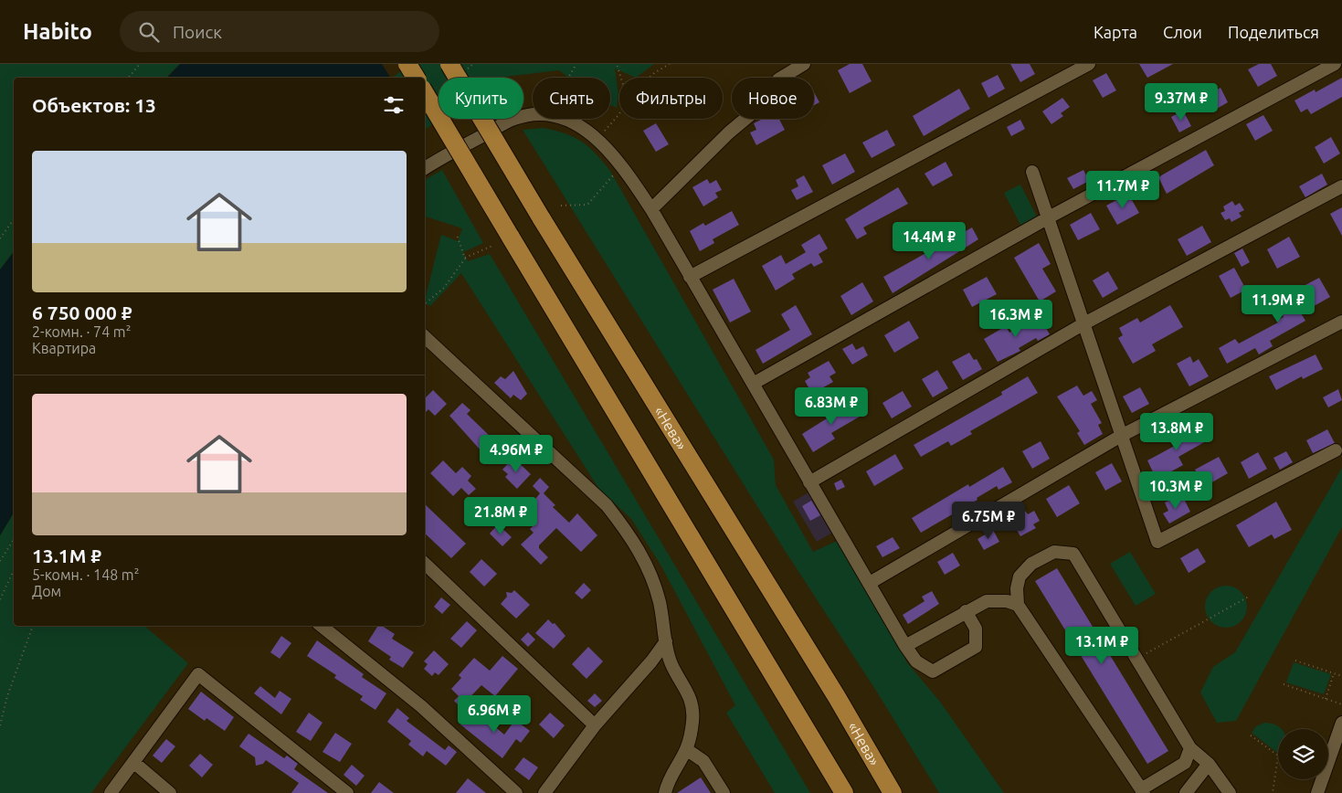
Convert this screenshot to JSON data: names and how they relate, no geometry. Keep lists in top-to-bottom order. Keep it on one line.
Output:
{"streets":{"highway":["«Нева»"]},"page":{"header":"Habito","search":"Поиск","nav":["Карта","Слои","Поделиться"],"chip":["Купить","Снять","Фильтры","Новое"],"heading":"Объектов: 13","price":["9.37M ₽","11.7M ₽","14.4M ₽","11.9M ₽","16.3M ₽","6.83M ₽","13.8M ₽","4.96M ₽","10.3M ₽","21.8M ₽","6.75M ₽","13.1M ₽","6.96M ₽"],"list":[{"name":"6 750 000 ₽","note":"2-комн. · 74 m² · Квартира"},{"name":"13.1M ₽","note":"5-комн. · 148 m² · Дом"}]}}
